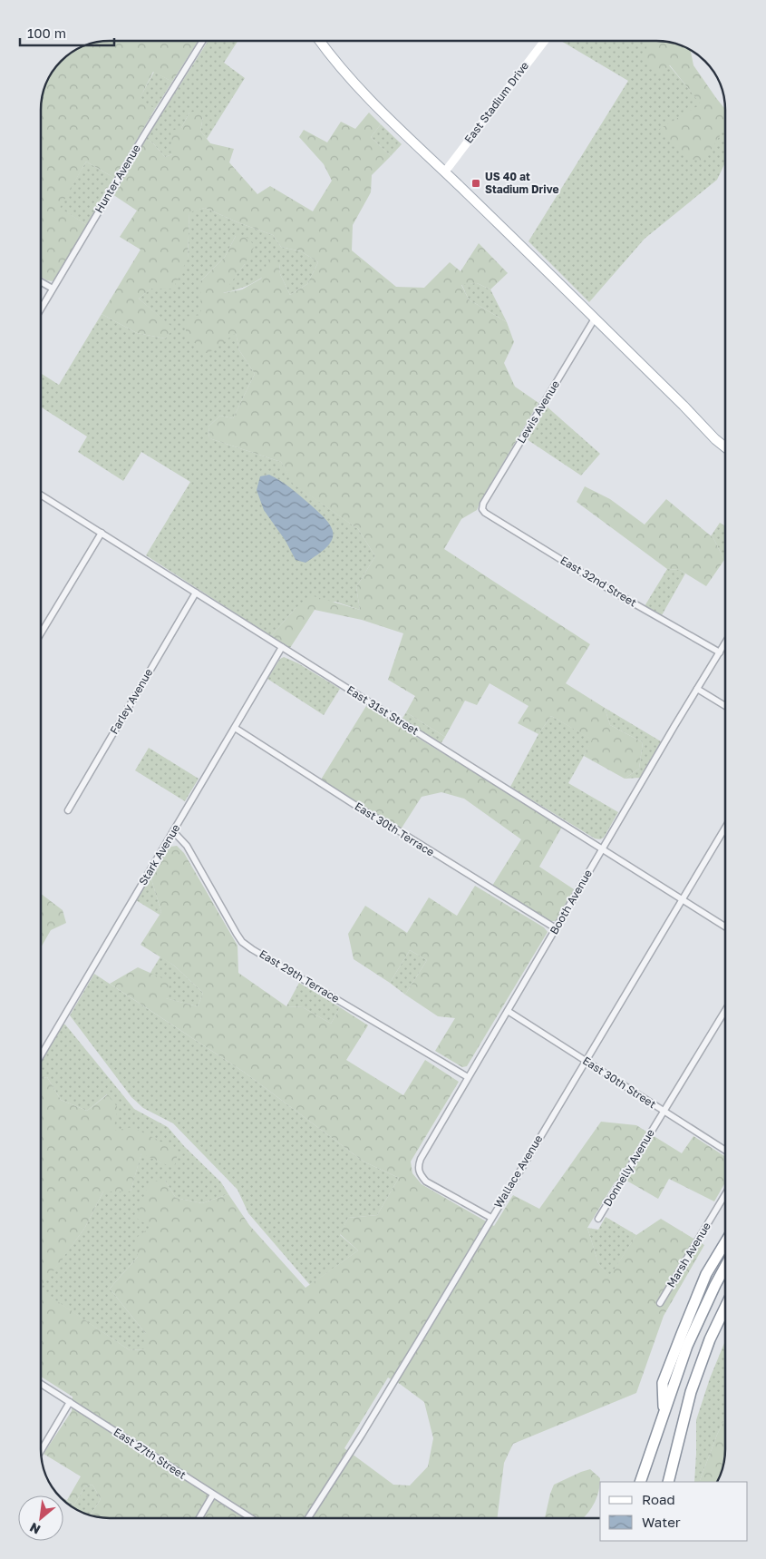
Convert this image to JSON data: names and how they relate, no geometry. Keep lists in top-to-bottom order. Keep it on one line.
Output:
{"streets":{"main road":["East Stadium Drive"],"street":["Hunter Avenue","Lewis Avenue","East 32nd Street","Farley Avenue","East 31st Street","East 30th Terrace","Stark Avenue","Booth Avenue","East 29th Terrace","East 30th Street","Donnelly Avenue","Wallace Avenue","Marsh Avenue","East 27th Street"]},"crossings":[["Lewis Avenue","East 32nd Street"],["East 32nd Street","Booth Avenue"],["Farley Avenue","East 31st Street"],["East 31st Street","Stark Avenue"],["East 31st Street","Booth Avenue"],["East 31st Street","Wallace Avenue"],["East 30th Terrace","Stark Avenue"],["East 30th Terrace","Booth Avenue"],["Stark Avenue","East 29th Terrace"],["Booth Avenue","East 29th Terrace"],["Booth Avenue","East 30th Street"],["Booth Avenue","Wallace Avenue"],["East 30th Street","Donnelly Avenue"],["East 30th Street","Wallace Avenue"]],"places":{"transit":["US 40 at Stadium Drive"]},"legend":["Road","Water"],"scale_bar":"100 m","north":"bottom left"}
